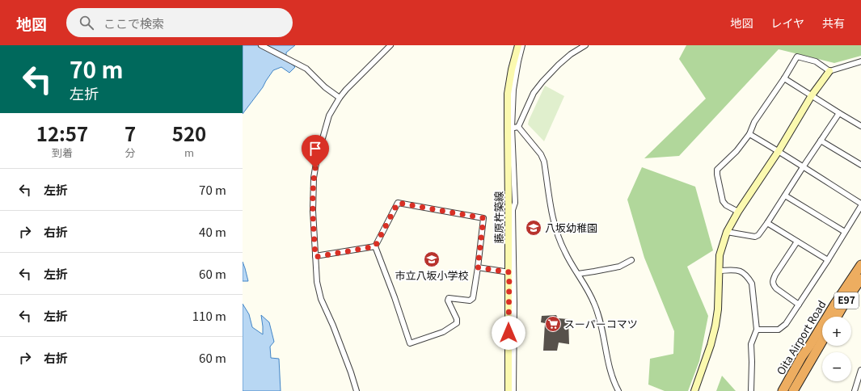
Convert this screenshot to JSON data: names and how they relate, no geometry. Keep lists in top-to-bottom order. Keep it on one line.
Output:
{"streets":{"highway":["E97","Oita Airport Road"],"street":["藤原杵築線"]},"places":{"school or university":["八坂幼稚園","市立八坂小学校"],"supermarket":["スーパーコマツ"]},"page":{"header":"地図","search":"ここで検索","nav":["地図","レイヤ","共有"],"turn":["70 m","左折"],"eta":["12:57","到着","7","分","520","m"],"list":[{"name":"左折","value":"70 m"},{"name":"右折","value":"40 m"},{"name":"左折","value":"60 m"},{"name":"左折","value":"110 m"},{"name":"右折","value":"60 m"}],"map_buttons":["+","−"]}}
